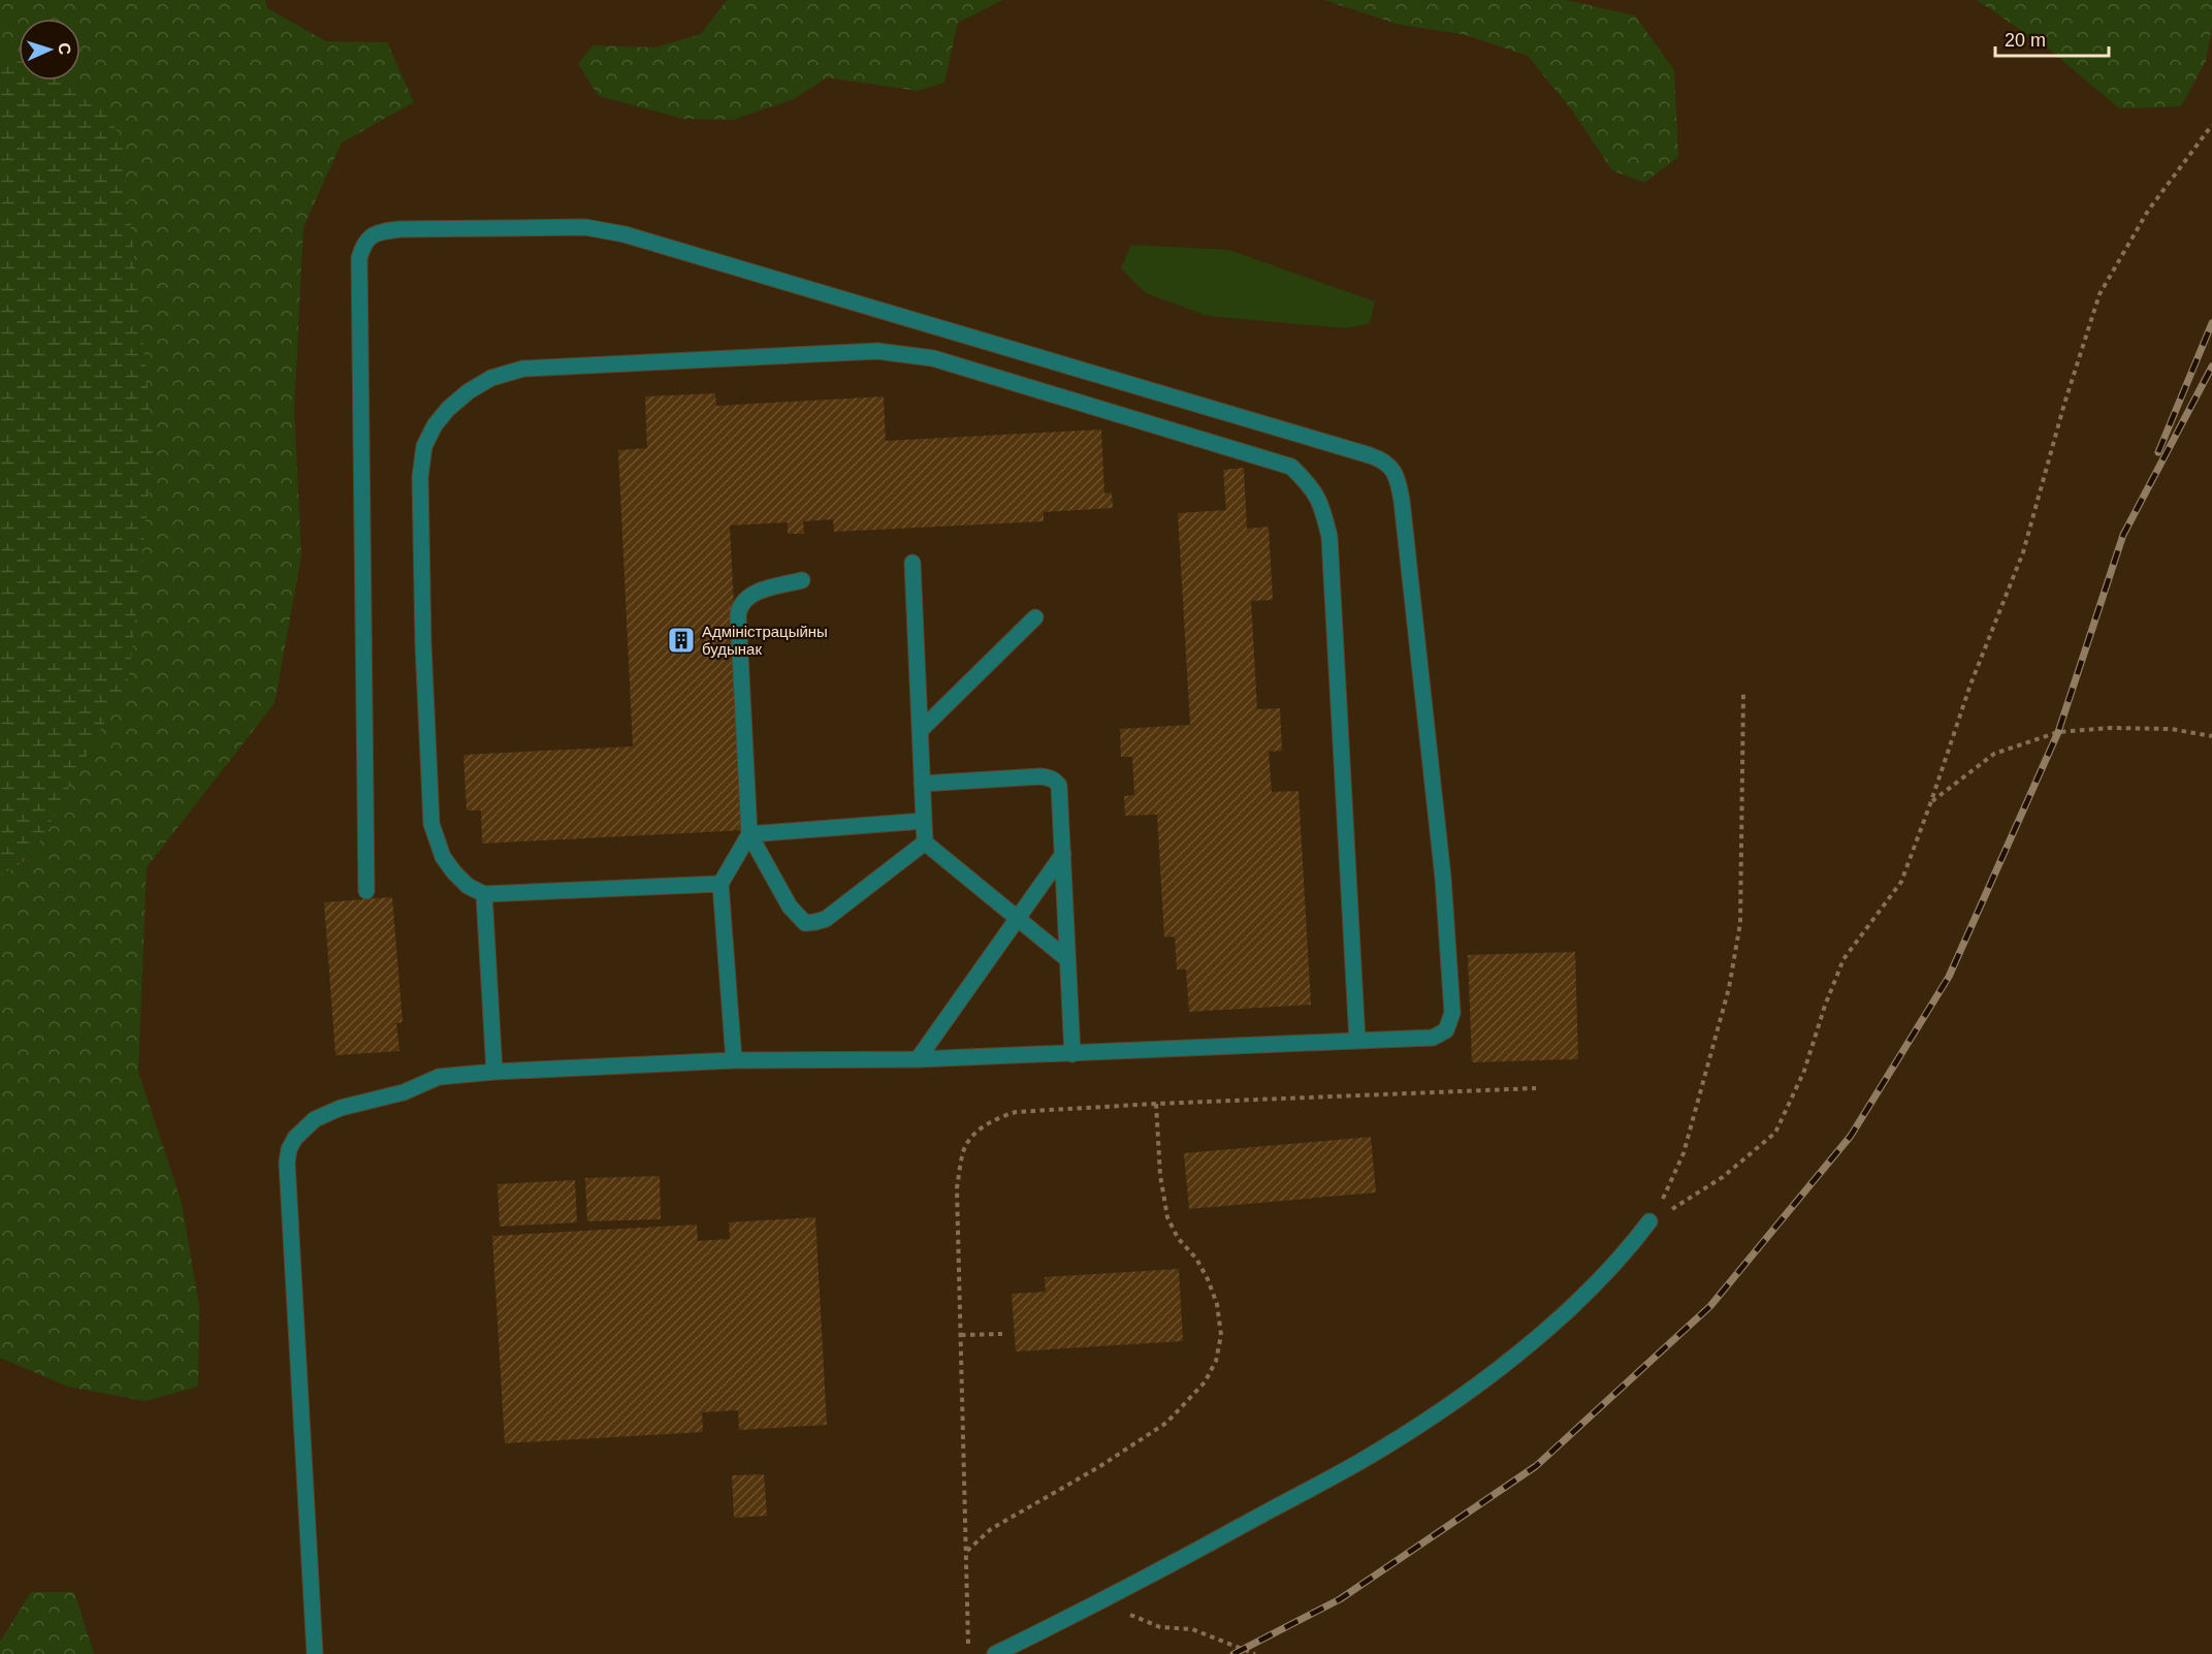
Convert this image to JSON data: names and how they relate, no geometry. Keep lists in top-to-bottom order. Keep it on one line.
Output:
{"places":{"building":["Адміністрацыйны будынак"]},"scale_bar":"20 m","north":"right"}
